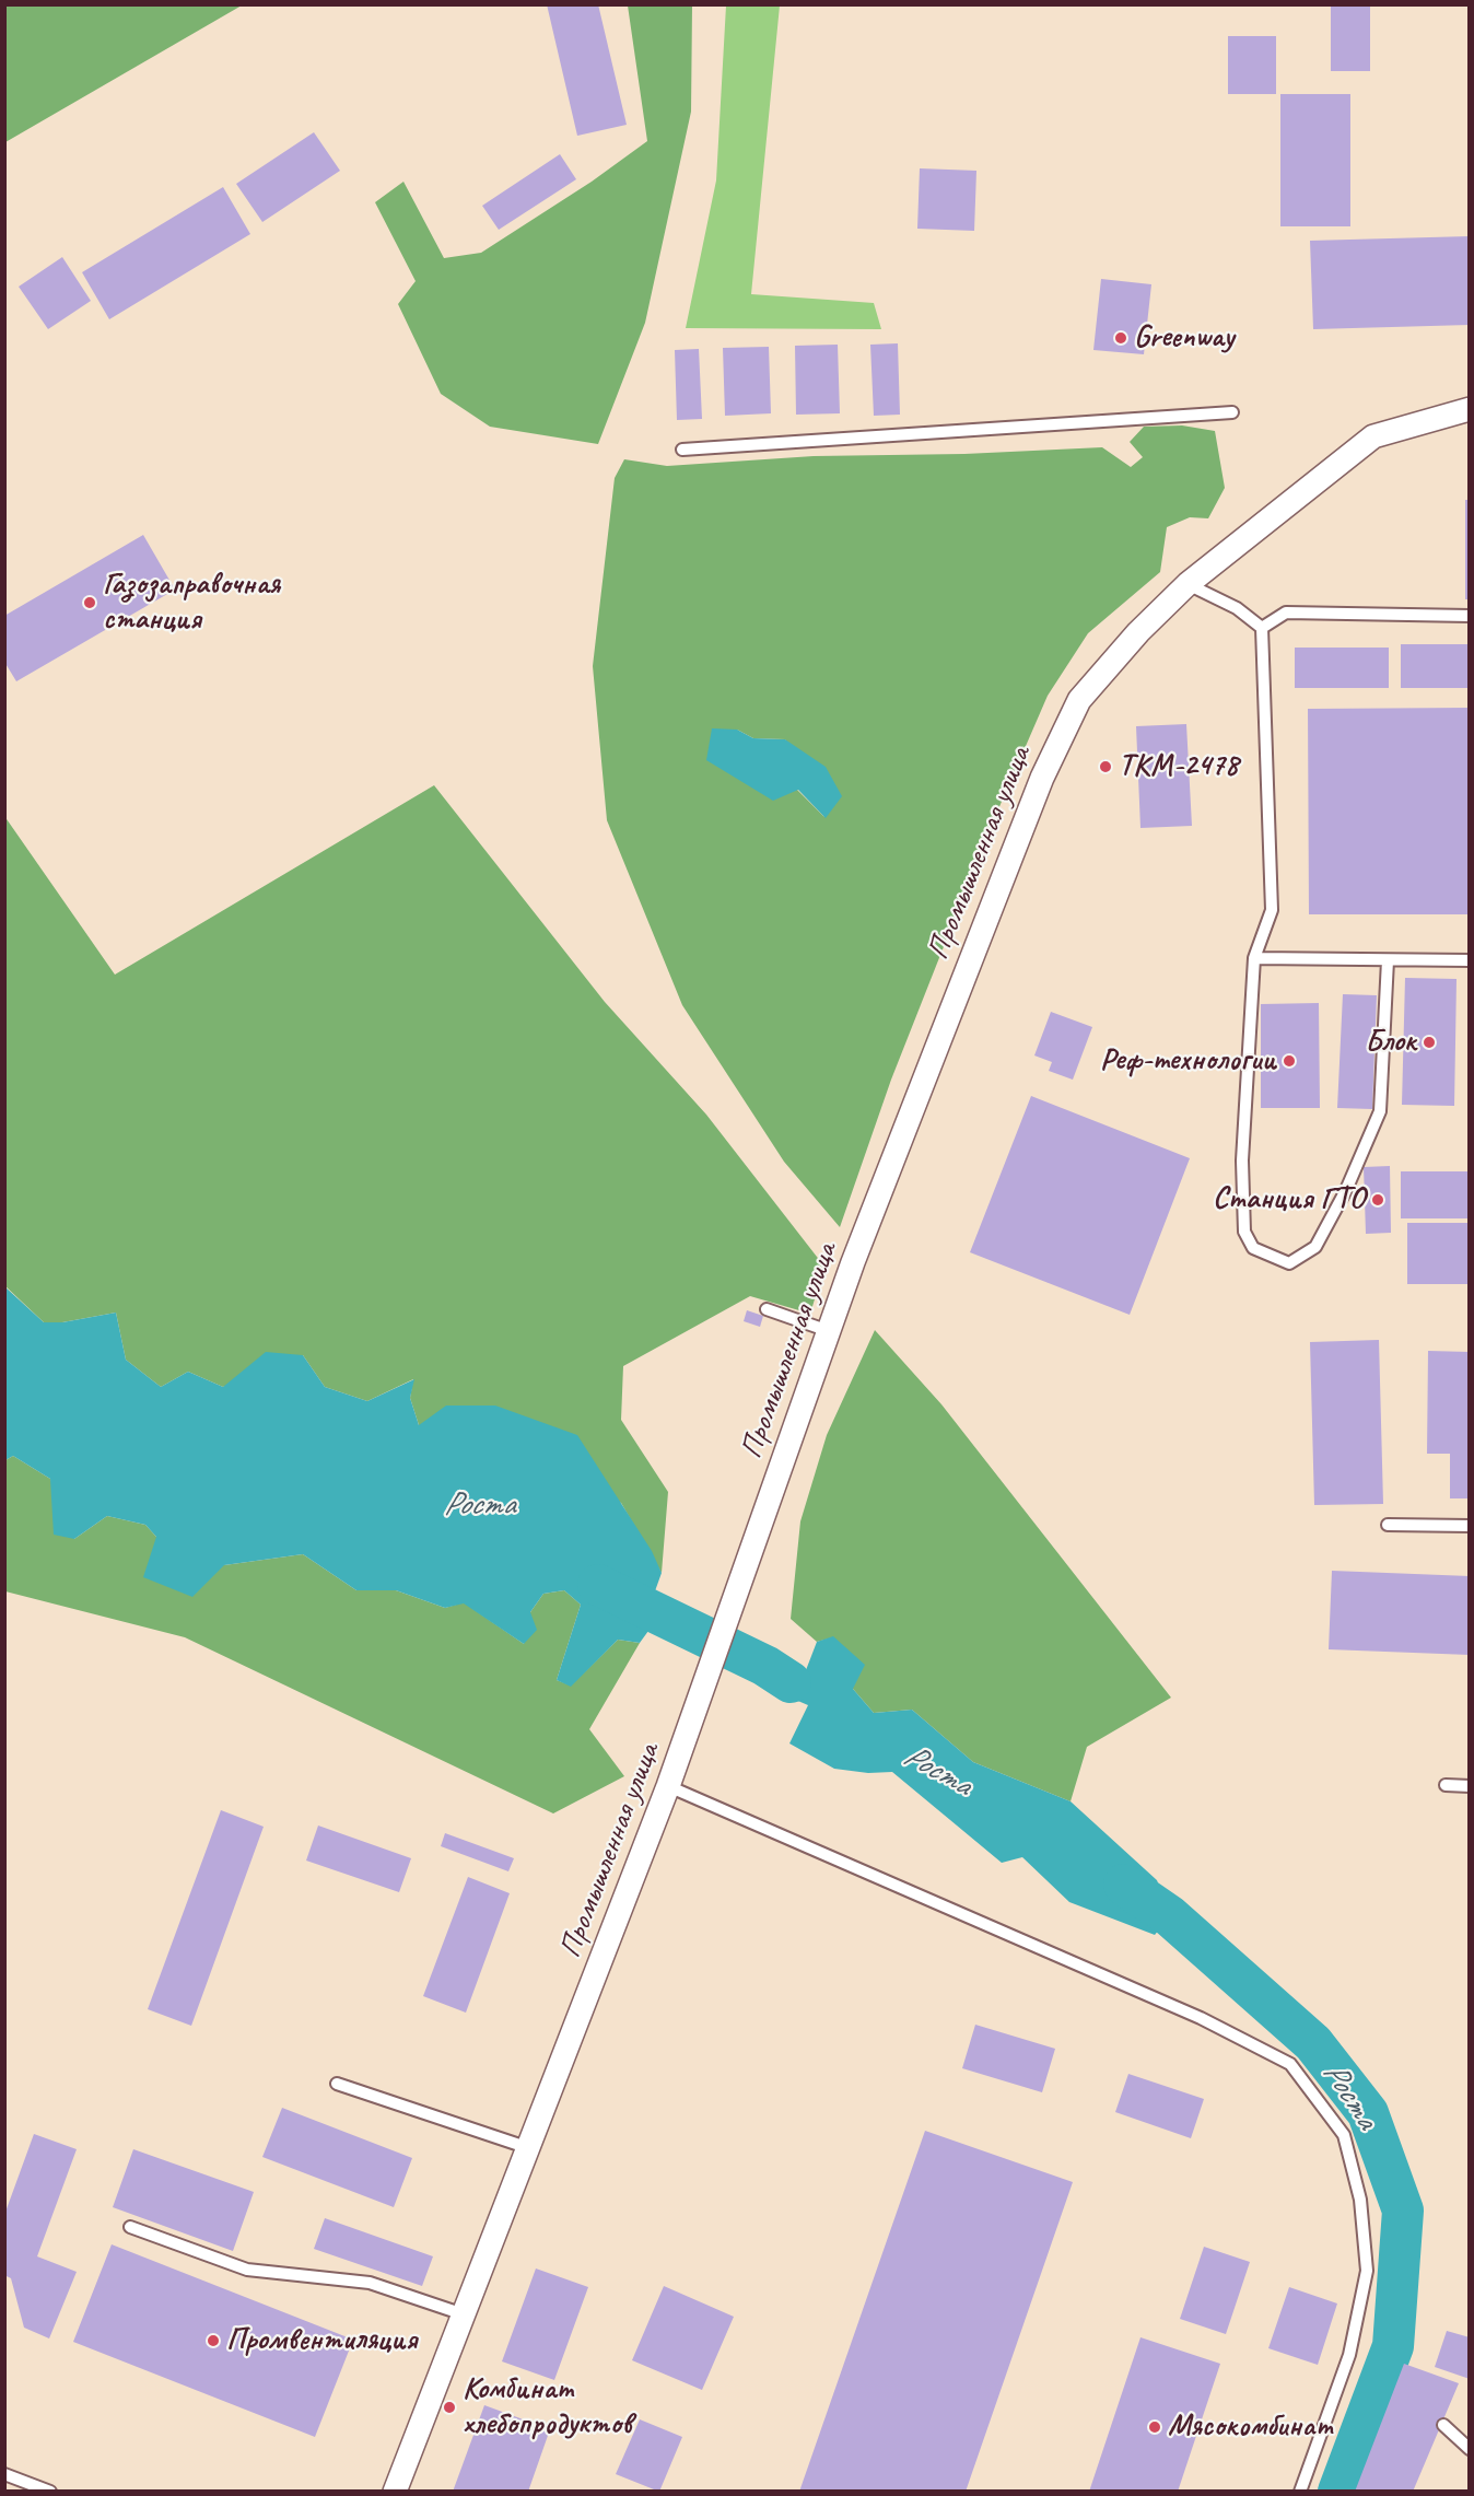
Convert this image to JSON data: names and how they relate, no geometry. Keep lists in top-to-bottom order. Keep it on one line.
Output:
{"streets":{"street":["Промышленная улица"]},"water":["Роста"],"places":["Greenway","Газозаправочная станция","ТКМ-2478","Блок","Реф-технологии","Станция ГТО","Промвентиляция","Комбинат хлебопродуктов","Мясокомбинат"]}
